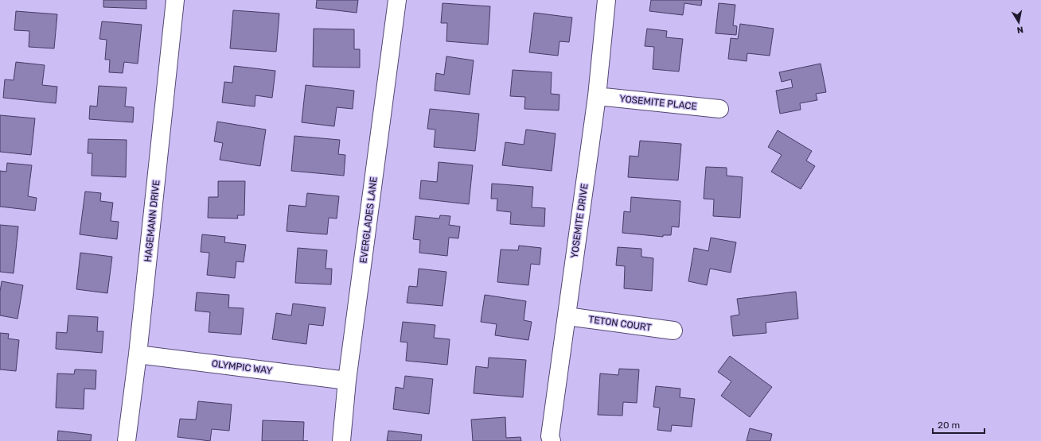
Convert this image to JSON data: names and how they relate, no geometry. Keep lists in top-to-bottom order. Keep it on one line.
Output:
{"streets":{"street":["YOSEMITE PLACE","EVERGLADES LANE","HAGEMANN DRIVE","YOSEMITE DRIVE","TETON COURT","OLYMPIC WAY"]},"crossings":[["YOSEMITE PLACE","YOSEMITE DRIVE"],["EVERGLADES LANE","OLYMPIC WAY"],["HAGEMANN DRIVE","OLYMPIC WAY"],["YOSEMITE DRIVE","TETON COURT"]],"scale_bar":"20 m","north":"bottom"}
